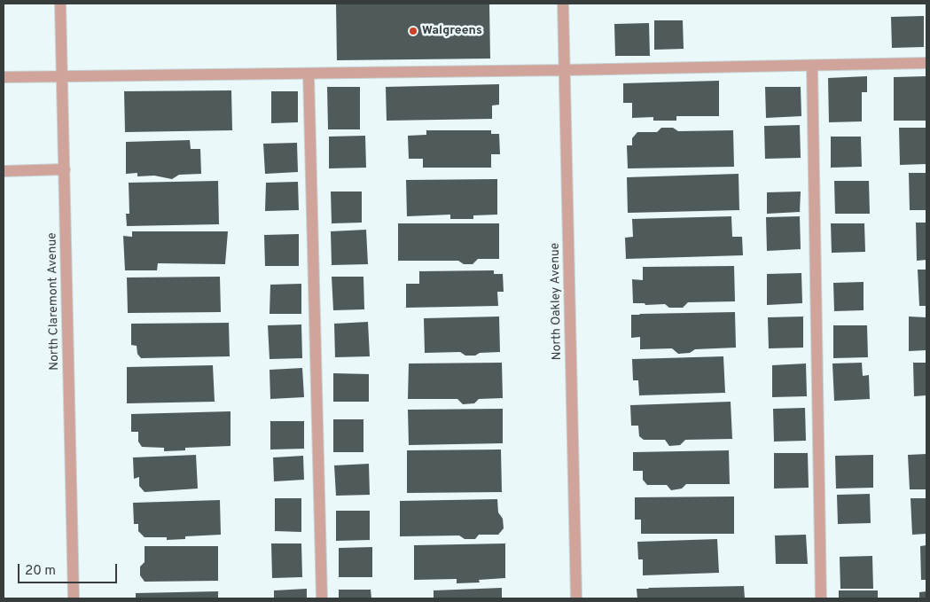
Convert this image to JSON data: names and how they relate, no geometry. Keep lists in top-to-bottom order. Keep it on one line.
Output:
{"streets":{"street":["North Claremont Avenue","North Oakley Avenue"]},"places":["Walgreens"],"scale_bar":"20 m"}
